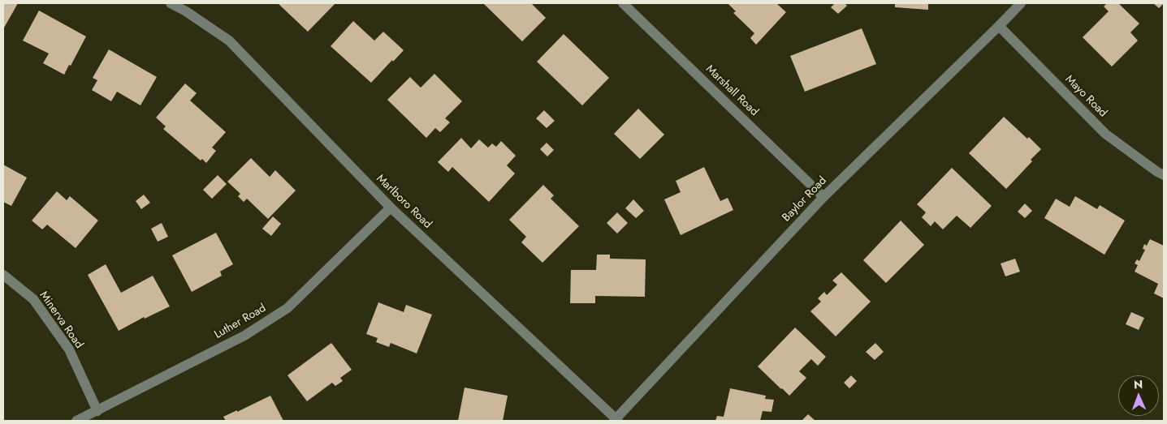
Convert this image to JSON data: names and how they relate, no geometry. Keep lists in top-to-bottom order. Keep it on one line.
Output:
{"streets":{"street":["Marshall Road","Mayo Road","Baylor Road","Marlboro Road","Minerva Road","Luther Road"]},"crossings":[["Marshall Road","Baylor Road"],["Mayo Road","Baylor Road"],["Baylor Road","Marlboro Road"],["Marlboro Road","Luther Road"],["Minerva Road","Luther Road"]],"north":"top"}
